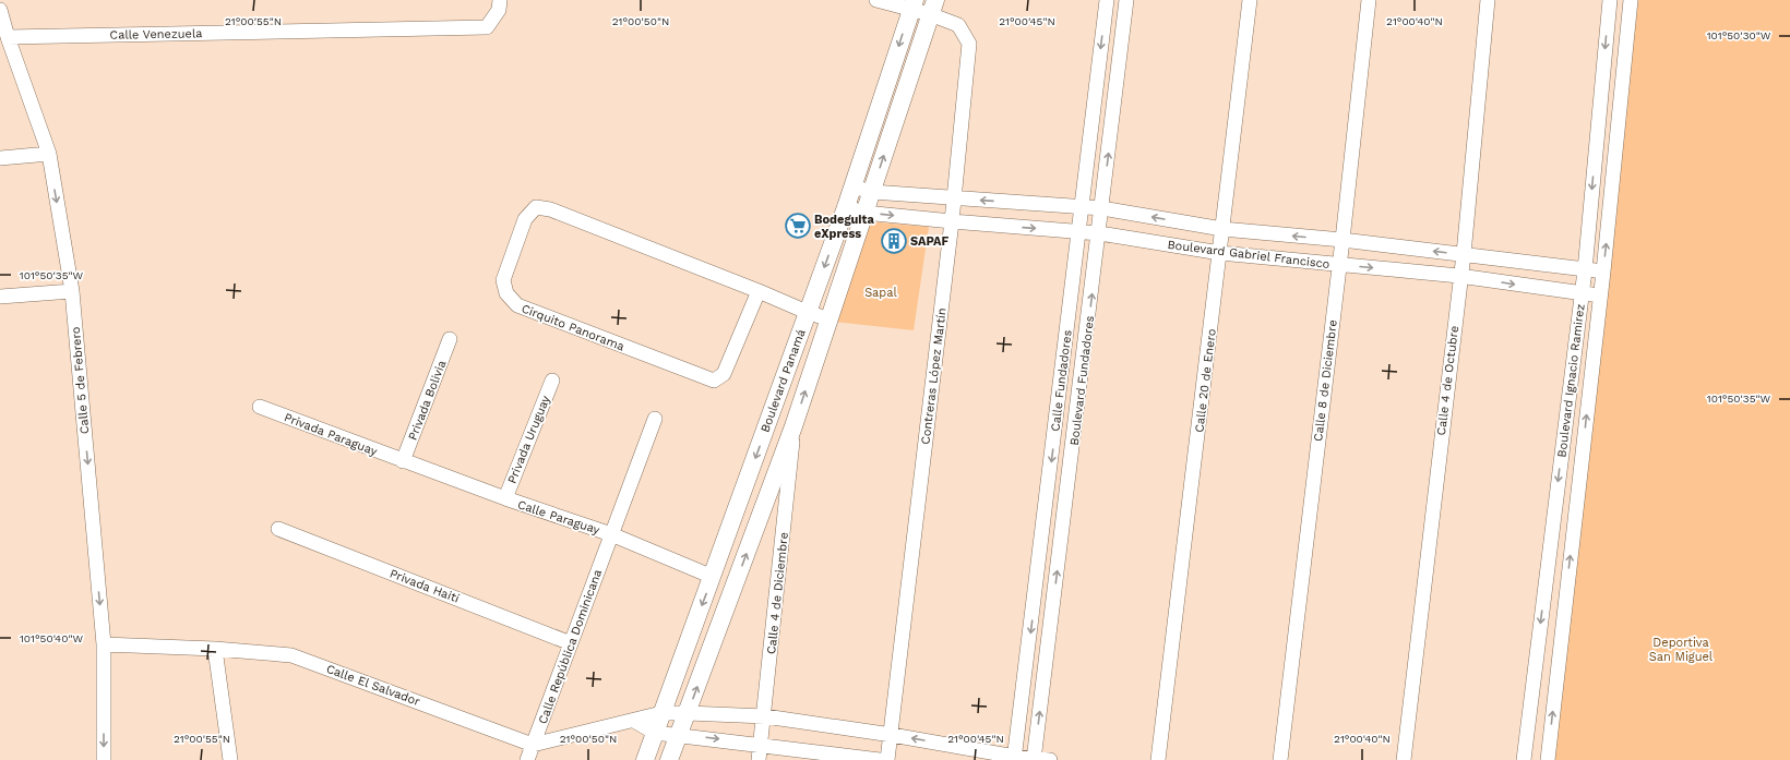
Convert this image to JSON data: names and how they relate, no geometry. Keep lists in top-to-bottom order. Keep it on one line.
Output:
{"streets":{"street":["Calle Venezuela","Boulevard Gabriel Francisco","Cirquito Panorama","Contreras López Martín","Calle 5 de Febrero","Boulevard Panamá","Calle Fundadores","Boulevard Fundadores","Calle 20 de Enero","Calle 8 de Diciembre","Calle 4 de Octubre","Boulevard Ignacio Ramirez","Privada Bolivia","Privada Paraguay","Privada Uruguay","Calle Paraguay","Privada Haití","Calle 4 de Diciembre","Calle República Dominicana","Calle El Salvador"]},"crossings":[["Calle Venezuela","Calle 5 de Febrero"],["Boulevard Gabriel Francisco","Contreras López Martín"],["Boulevard Gabriel Francisco","Boulevard Panamá"],["Boulevard Gabriel Francisco","Calle Fundadores"],["Boulevard Gabriel Francisco","Boulevard Fundadores"],["Boulevard Gabriel Francisco","Calle 20 de Enero"],["Boulevard Gabriel Francisco","Calle 8 de Diciembre"],["Boulevard Gabriel Francisco","Calle 4 de Octubre"],["Boulevard Gabriel Francisco","Boulevard Ignacio Ramirez"],["Cirquito Panorama","Boulevard Panamá"],["Contreras López Martín","Boulevard Panamá"],["Calle 5 de Febrero","Calle El Salvador"],["Boulevard Panamá","Calle Paraguay"],["Boulevard Panamá","Calle 4 de Diciembre"],["Privada Bolivia","Privada Paraguay"],["Privada Bolivia","Calle Paraguay"],["Privada Paraguay","Calle Paraguay"],["Privada Uruguay","Calle Paraguay"],["Calle Paraguay","Calle República Dominicana"],["Privada Haití","Calle República Dominicana"],["Calle República Dominicana","Calle El Salvador"]],"one_way":["Calle 5 de Febrero","Calle Fundadores","Boulevard Fundadores"],"parks":["Sapal","Deportiva San Miguel"],"places":{"supermarket":["Bodeguita eXpress"],"building":["SAPAF"]},"coordinates":["21°00'55\"N","21°00'50\"N","21°00'45\"N","21°00'40\"N","101°50'30\"W","101°50'35\"W","101°50'40\"W"]}
